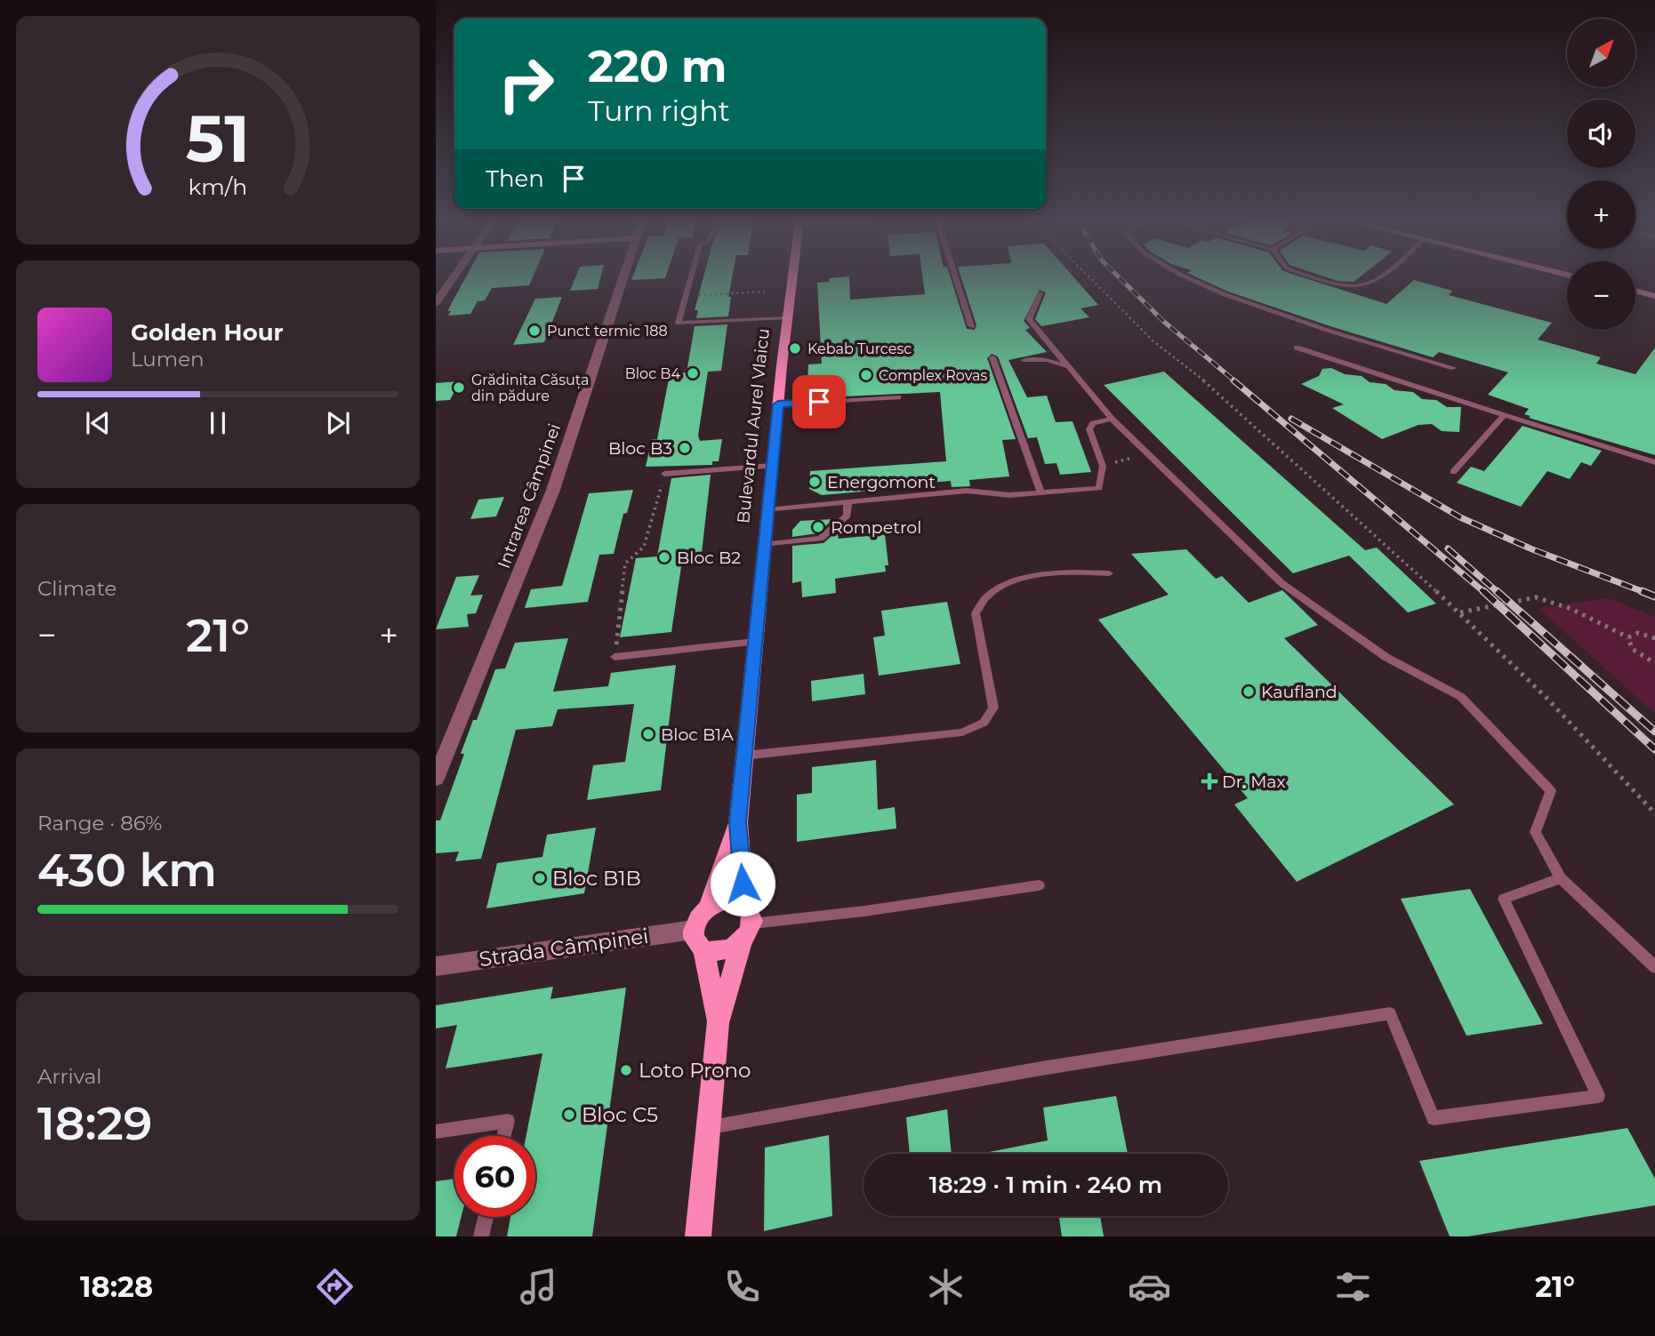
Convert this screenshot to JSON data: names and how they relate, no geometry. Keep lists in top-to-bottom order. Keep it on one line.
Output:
{"streets":{"main road":["Bulevardul Aurel Vlaicu"],"street":["Intrarea Câmpinei","Strada Câmpinei"]},"crossings":[["Bulevardul Aurel Vlaicu","Strada Câmpinei"]],"places":{"other":["Punct termic 188","Kebab Turcesc","Bloc B4","Complex Rovas","Grădinița Căsuța din pădure","Bloc B3","Energomont","Rompetrol","Bloc B2","Kaufland","Bloc B1A","Bloc B1B","Loto Prono","Bloc C5"],"health":["Dr. Max"]},"north":"top right","page":{"map_buttons":["+","−"],"turn":["220 m","Turn right"],"then":"Then","song":["Golden Hour","Lumen"],"tile":["Climate",["Range · 86%","430 km"],["Arrival","18:29"]],"heat":["−","21°","+"],"limit":"60","trip":"18:29 · 1 min · 240 m","tabs":["18:28","21°"],"gauge":["51","km/h"]}}
